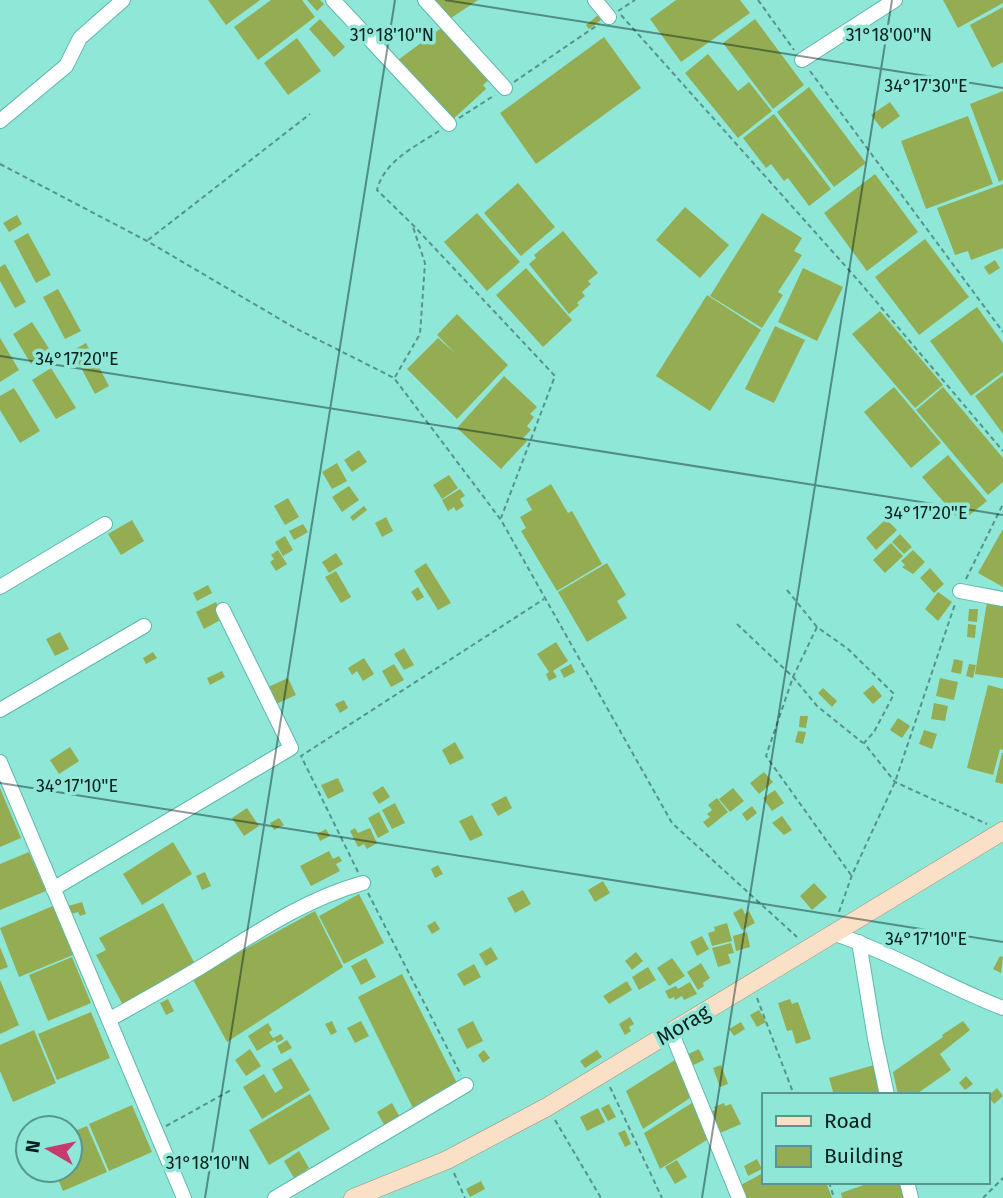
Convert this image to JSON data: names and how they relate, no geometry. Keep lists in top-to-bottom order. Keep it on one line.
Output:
{"streets":{"main road":["Morag"]},"legend":["Road","Building"],"north":"left","coordinates":["31°18'10\"N","31°18'00\"N","34°17'30\"E","34°17'20\"E","34°17'10\"E"]}
